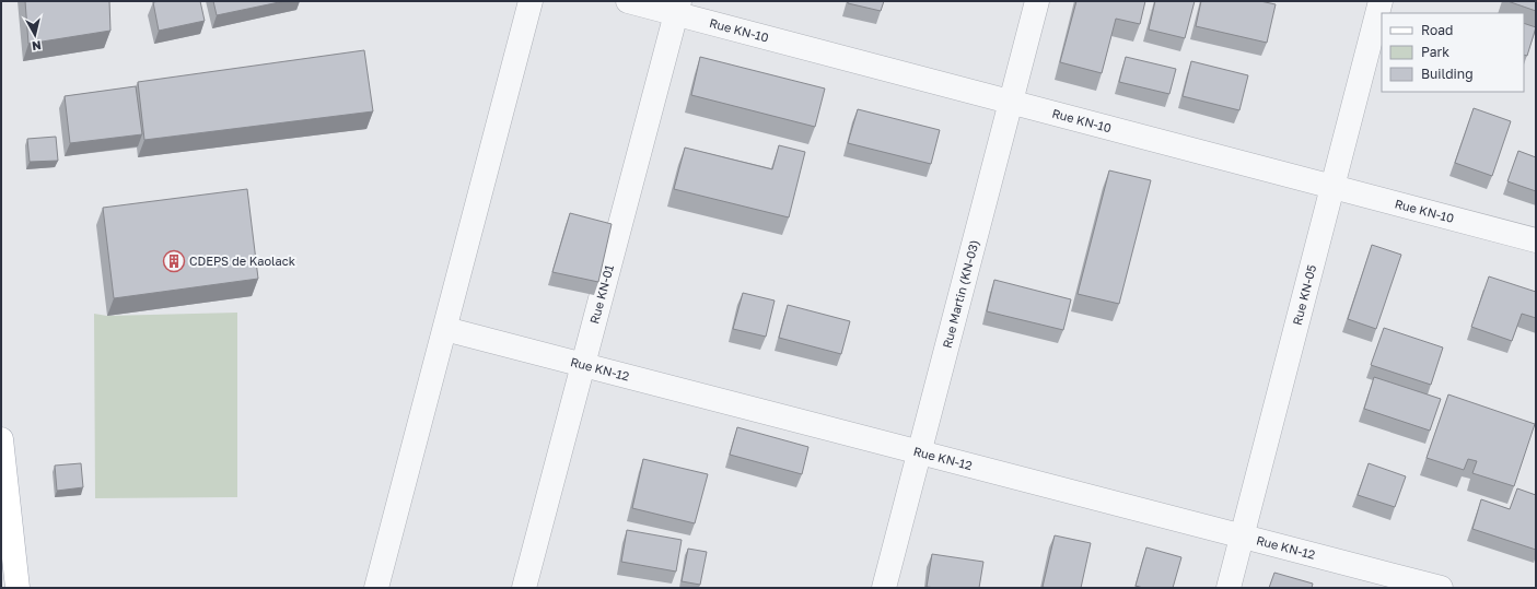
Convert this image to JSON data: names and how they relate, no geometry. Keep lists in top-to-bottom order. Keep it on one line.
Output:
{"streets":{"street":["Rue KN-10","Rue KN-01","Rue Martin (KN-03)","Rue KN-05","Rue KN-12"]},"crossings":[["Rue KN-10","Rue KN-01"],["Rue KN-10","Rue Martin (KN-03)"],["Rue KN-10","Rue KN-05"],["Rue KN-01","Rue KN-12"],["Rue Martin (KN-03)","Rue KN-12"],["Rue KN-05","Rue KN-12"]],"places":{"building":["CDEPS de Kaolack"]},"legend":["Road","Park","Building"],"north":"bottom"}
